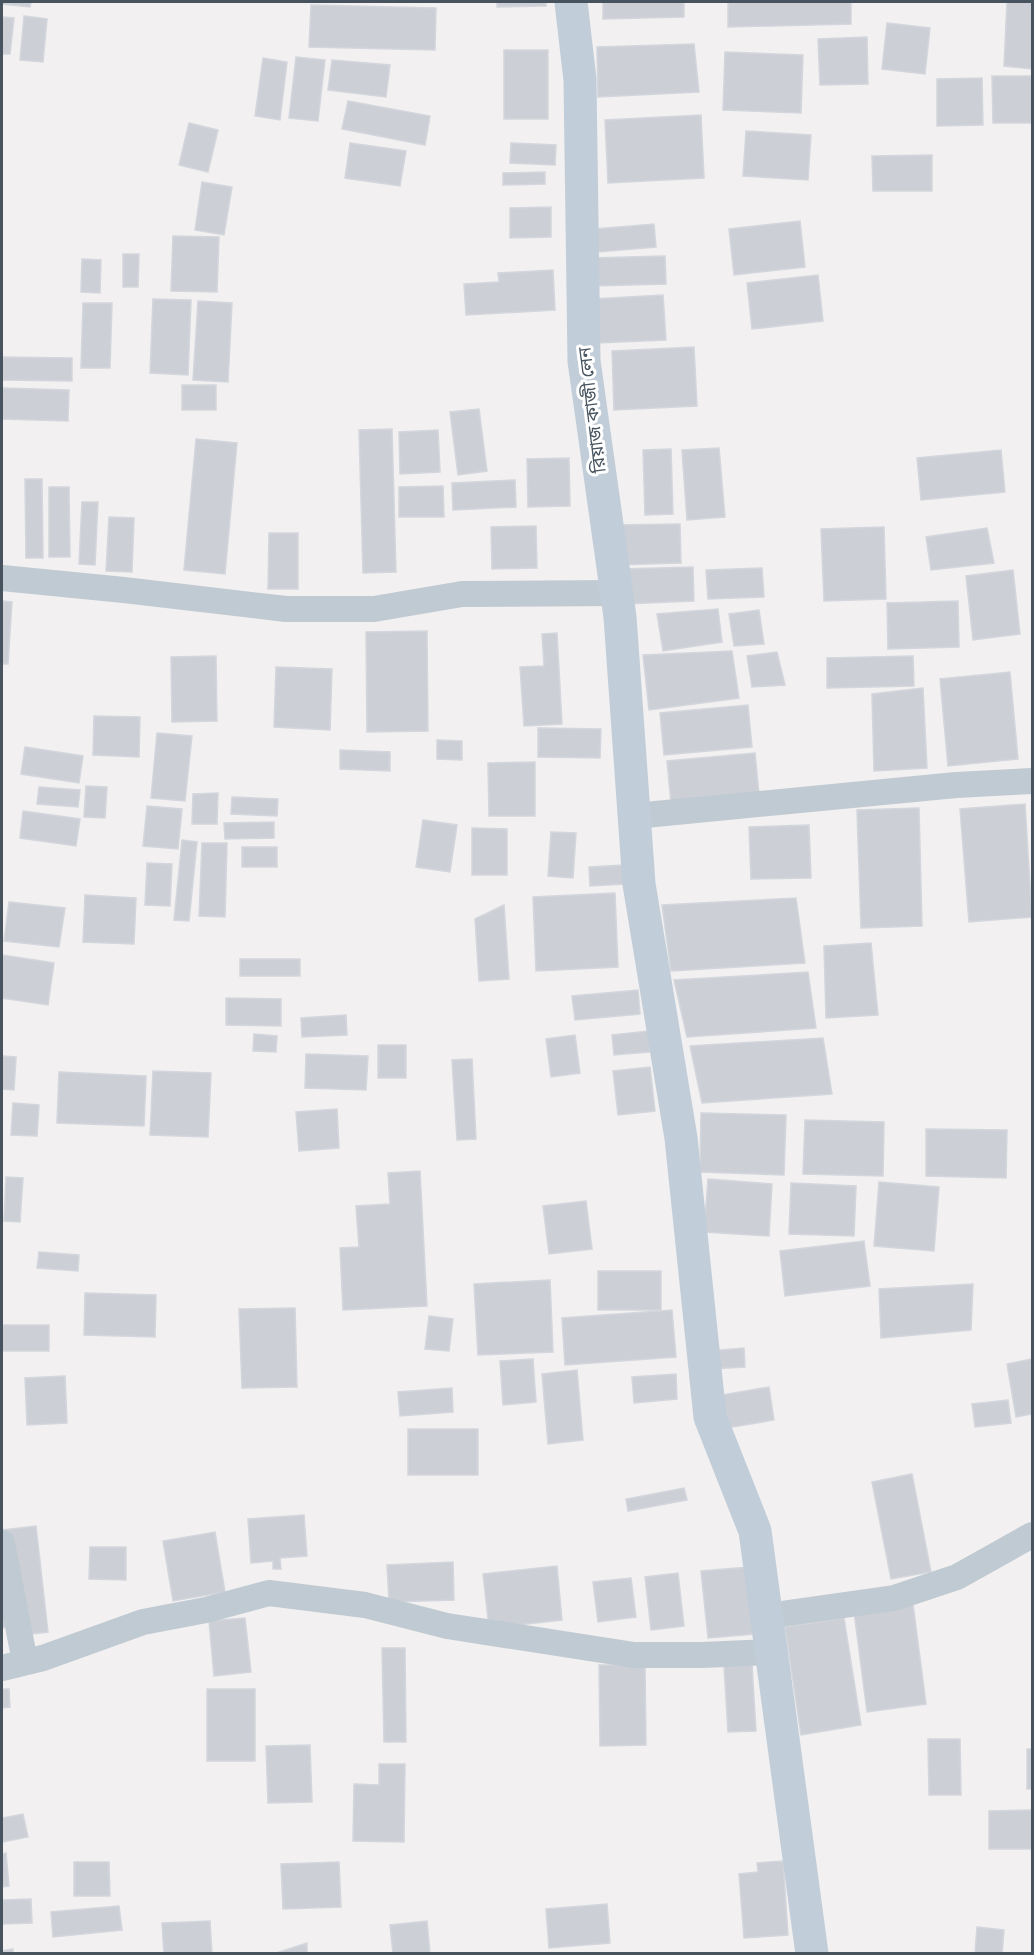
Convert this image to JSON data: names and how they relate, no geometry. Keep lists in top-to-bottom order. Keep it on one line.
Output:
{"streets":{"street":["রিয়াজ কাজী লেন"]}}
